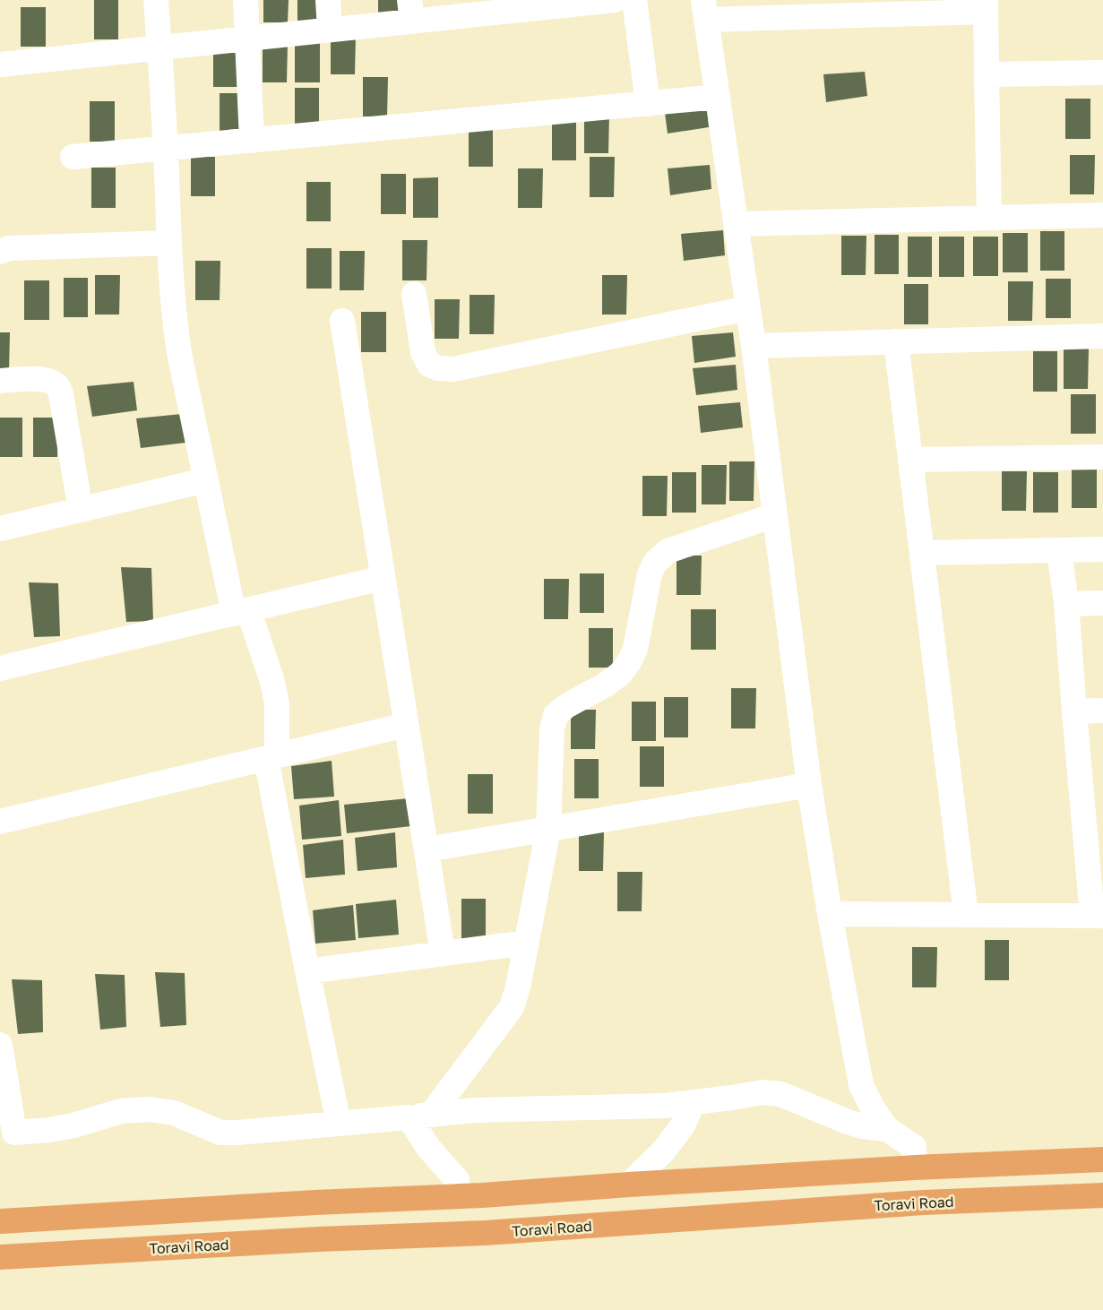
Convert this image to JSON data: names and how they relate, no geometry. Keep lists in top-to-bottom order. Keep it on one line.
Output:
{"streets":{"highway":["Toravi Road"]}}
